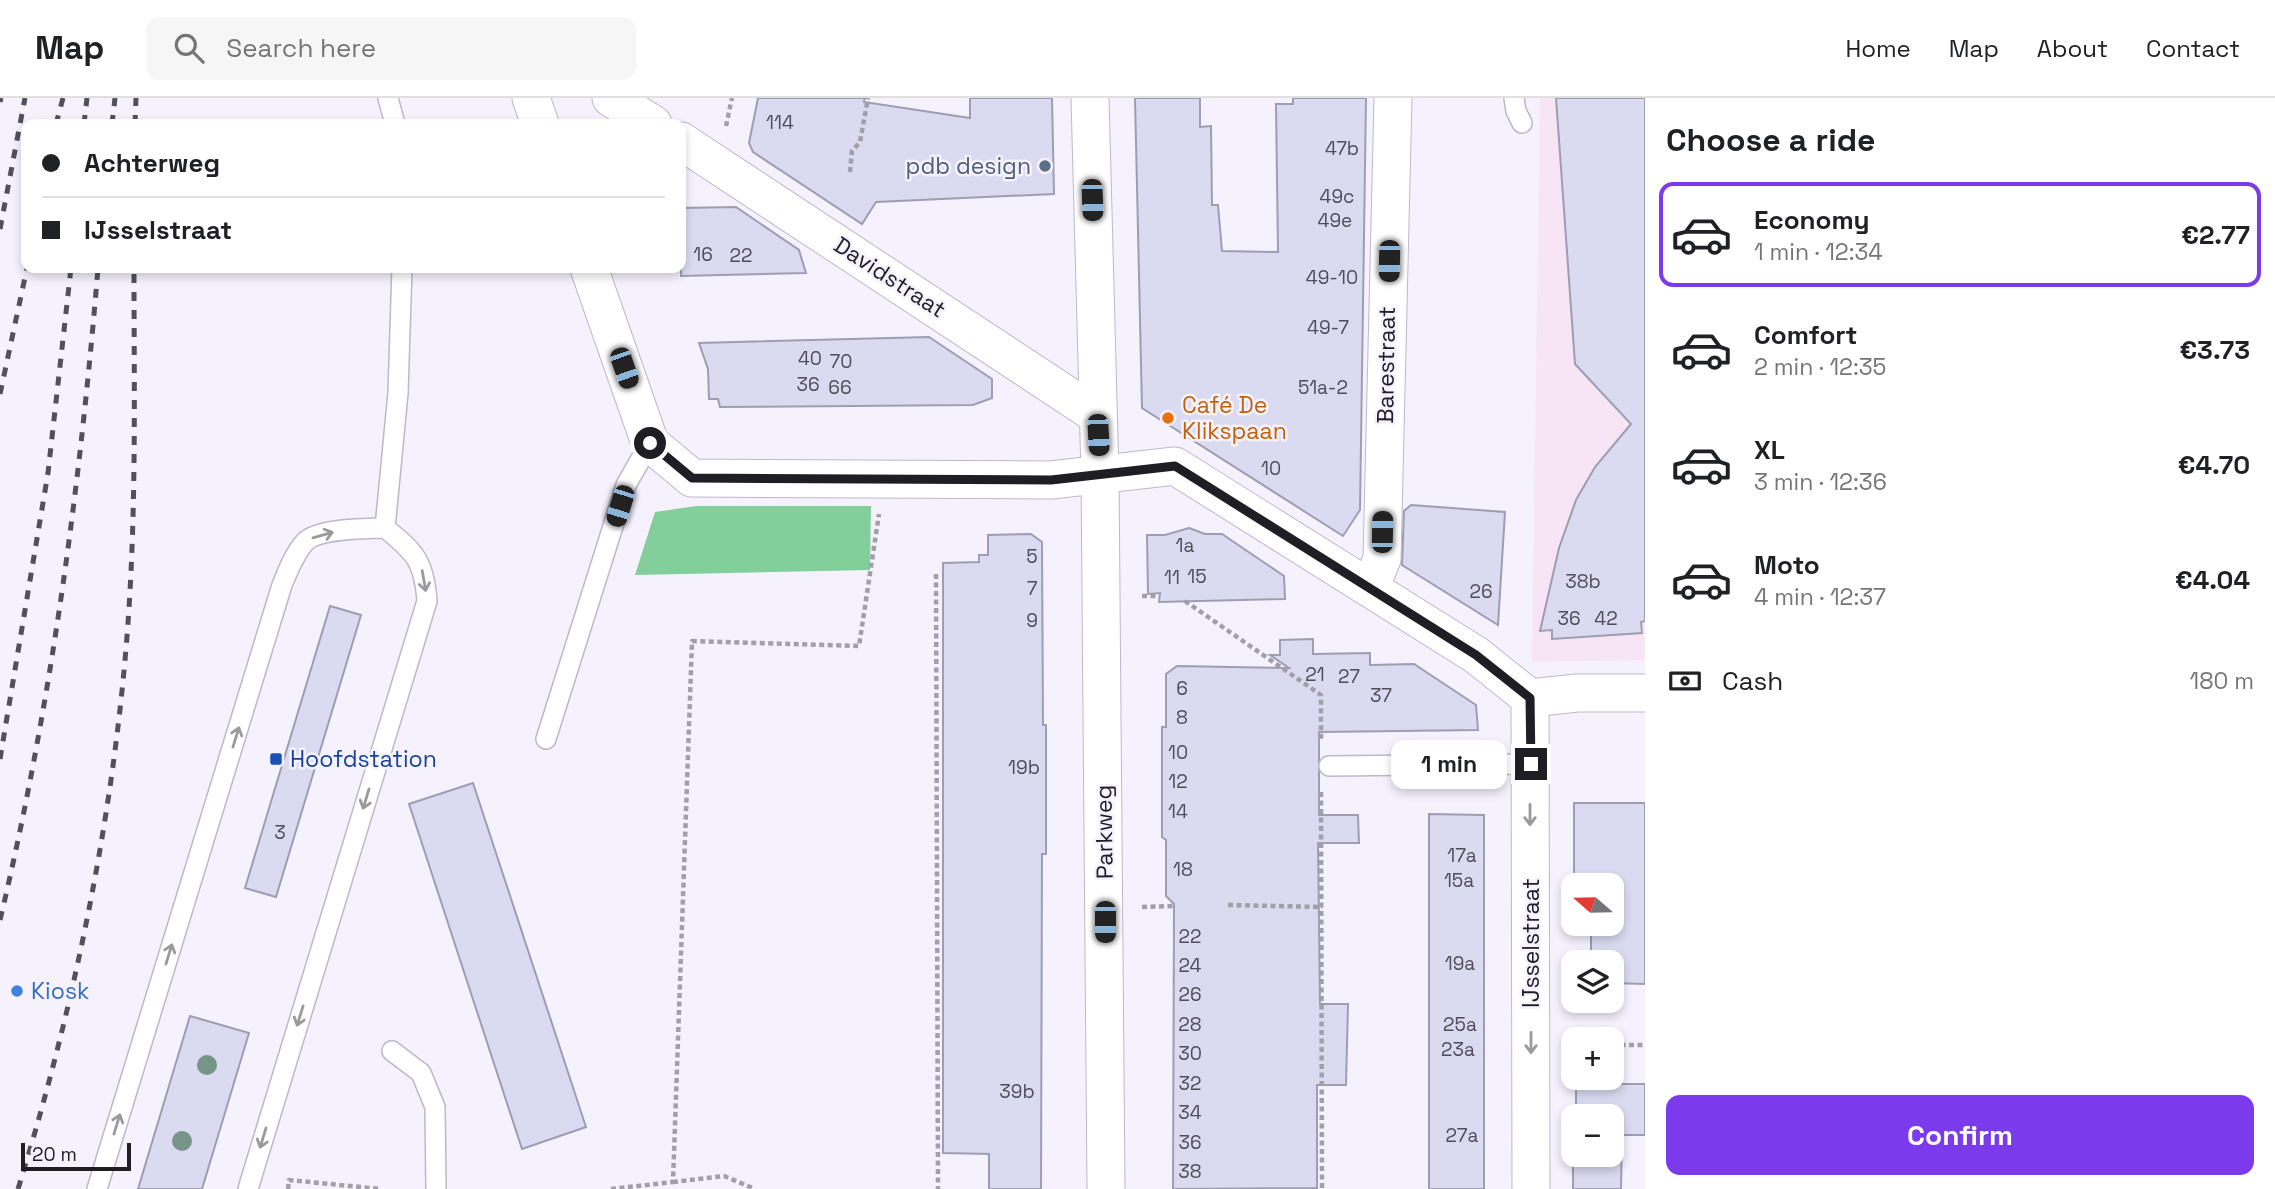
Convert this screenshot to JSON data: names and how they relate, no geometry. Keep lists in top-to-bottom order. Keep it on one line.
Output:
{"streets":{"street":["Davidstraat","Barestraat","Parkweg","IJsselstraat"]},"crossings":[["Davidstraat","Parkweg"]],"one_way":["IJsselstraat"],"places":{"other":["pdb design","Café De Klikspaan","Kiosk"],"transit":["Hoofdstation"]},"house_numbers":["114","47b","49c","49e","16","22","49-10","49-7","40","70","36","66","51a-2","10","1a","5","15","11","38b","7","26","36","42","9","21","27","6","37","8","10","19b","12","14","3","17a","18","15a","22","19a","24","26","28","25a","23a","30","32","39b","34","27a","36","38"],"scale_bar":"20 m","north":"left","page":{"header":"Map","search":"Search here","nav":["Home","Map","About","Contact"],"heading":"Choose a ride","banner":["Achterweg","IJsselstraat"],"list":[{"name":"Economy","note":"1 min · 12:34","value":"€2.77"},{"name":"Comfort","note":"2 min · 12:35","value":"€3.73"},{"name":"XL","note":"3 min · 12:36","value":"€4.70"},{"name":"Moto","note":"4 min · 12:37","value":"€4.04"}],"pay":["Cash","180 m"],"bubble":"1 min","map_buttons":["+","−"],"buttons":"Confirm","scale":"20 m"}}
